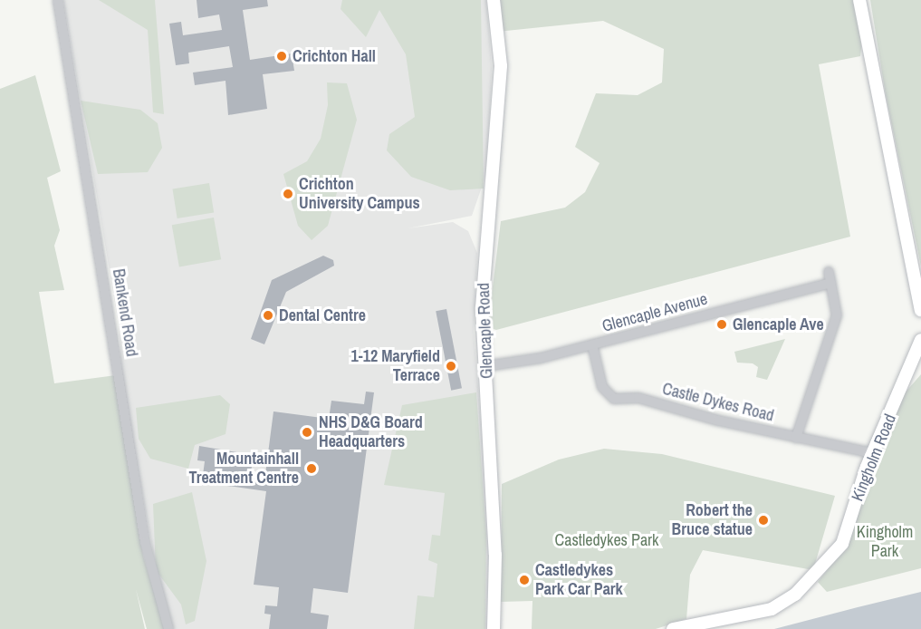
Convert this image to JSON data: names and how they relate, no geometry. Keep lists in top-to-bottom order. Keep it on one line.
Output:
{"streets":{"main road":["Glencaple Road","Kingholm Road"],"street":["Bankend Road","Glencaple Avenue","Castle Dykes Road"]},"crossings":[["Glencaple Avenue","Glencaple Road"],["Glencaple Avenue","Castle Dykes Road"],["Castle Dykes Road","Kingholm Road"]],"parks":["Kingholm Park","Castledykes Park"],"places":["Crichton Hall","Crichton University Campus","Dental Centre","Glencaple Ave","1-12 Maryfield Terrace","NHS D&G Board Headquarters","Mountainhall Treatment Centre","Robert the Bruce statue","Castledykes Park Car Park"]}
